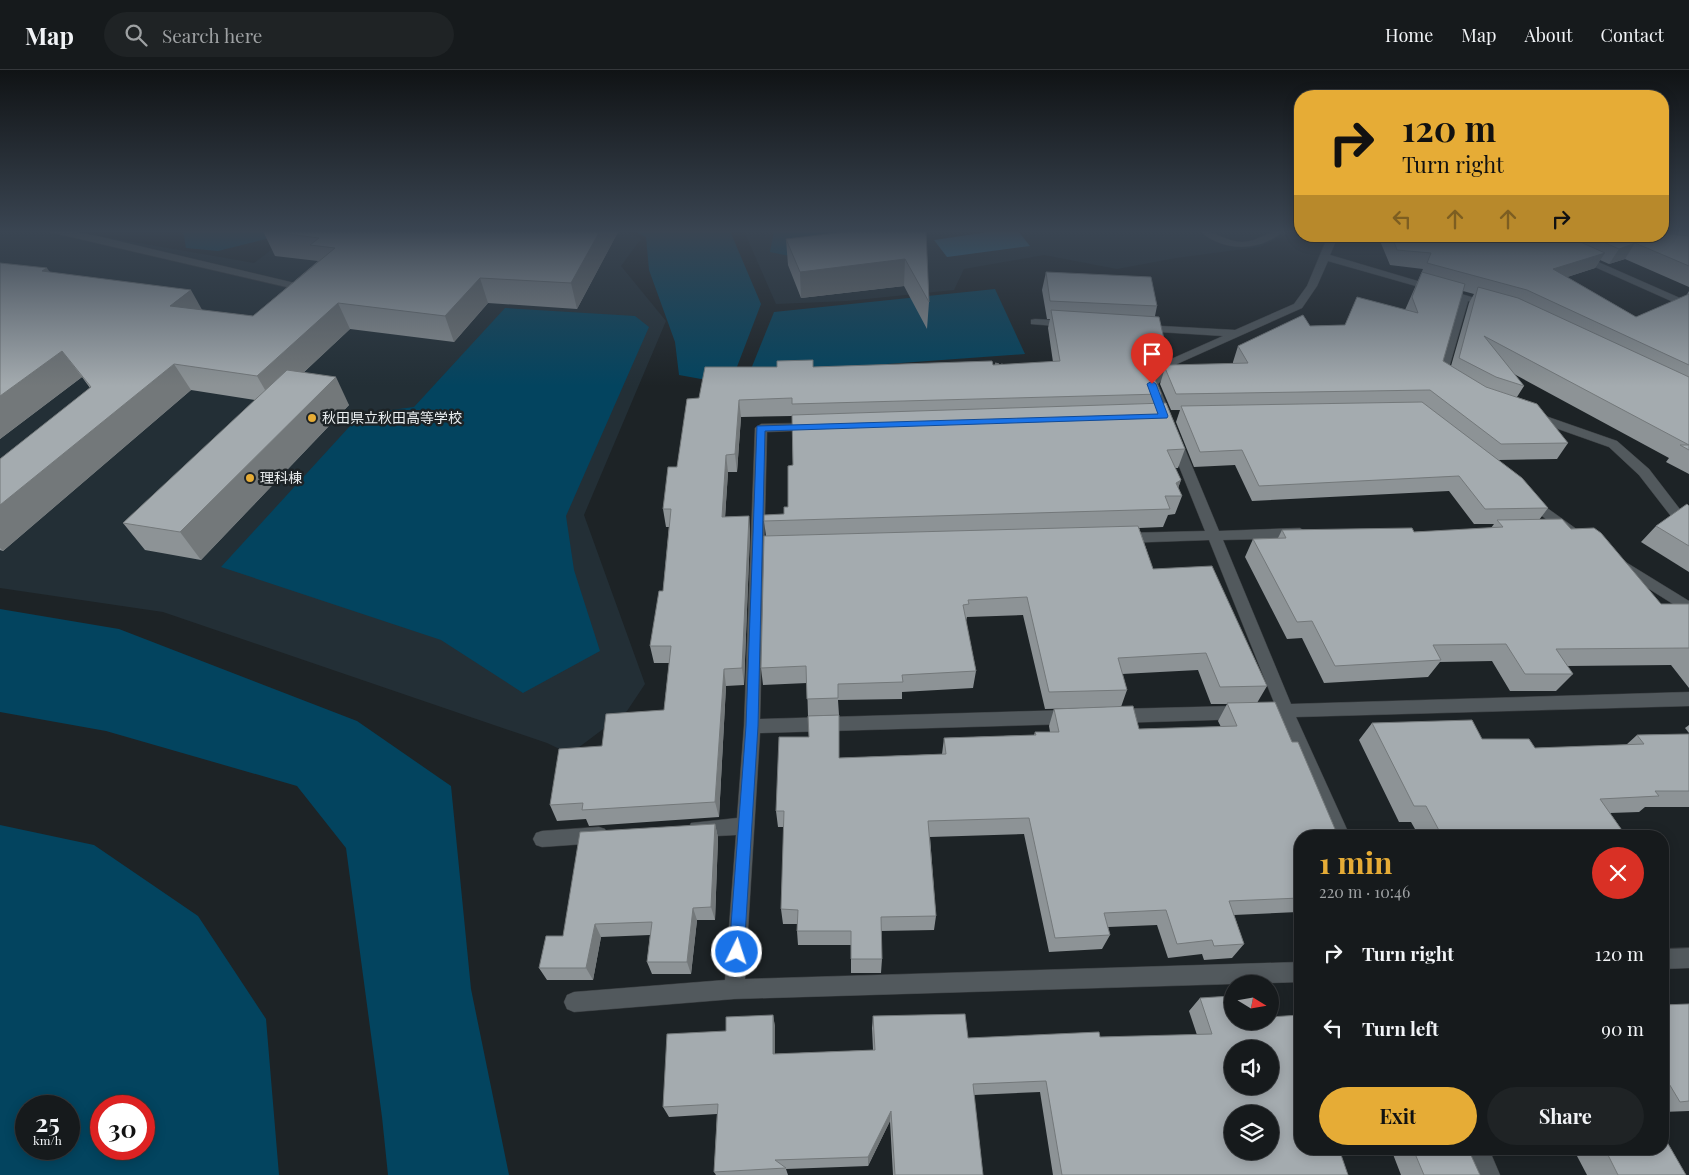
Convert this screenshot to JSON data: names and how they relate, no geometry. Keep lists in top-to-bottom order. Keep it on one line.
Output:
{"places":["秋田県立秋田高等学校","理科棟"],"north":"right","page":{"header":"Map","search":"Search here","nav":["Home","Map","About","Contact"],"turn":["120 m","Turn right"],"heading":["1 min","220 m · 10:46"],"list":[{"name":"Turn right","value":"120 m"},{"name":"Turn left","value":"90 m"}],"buttons":["Exit","Share"],"speed":"25 km/h","limit":"30"}}
